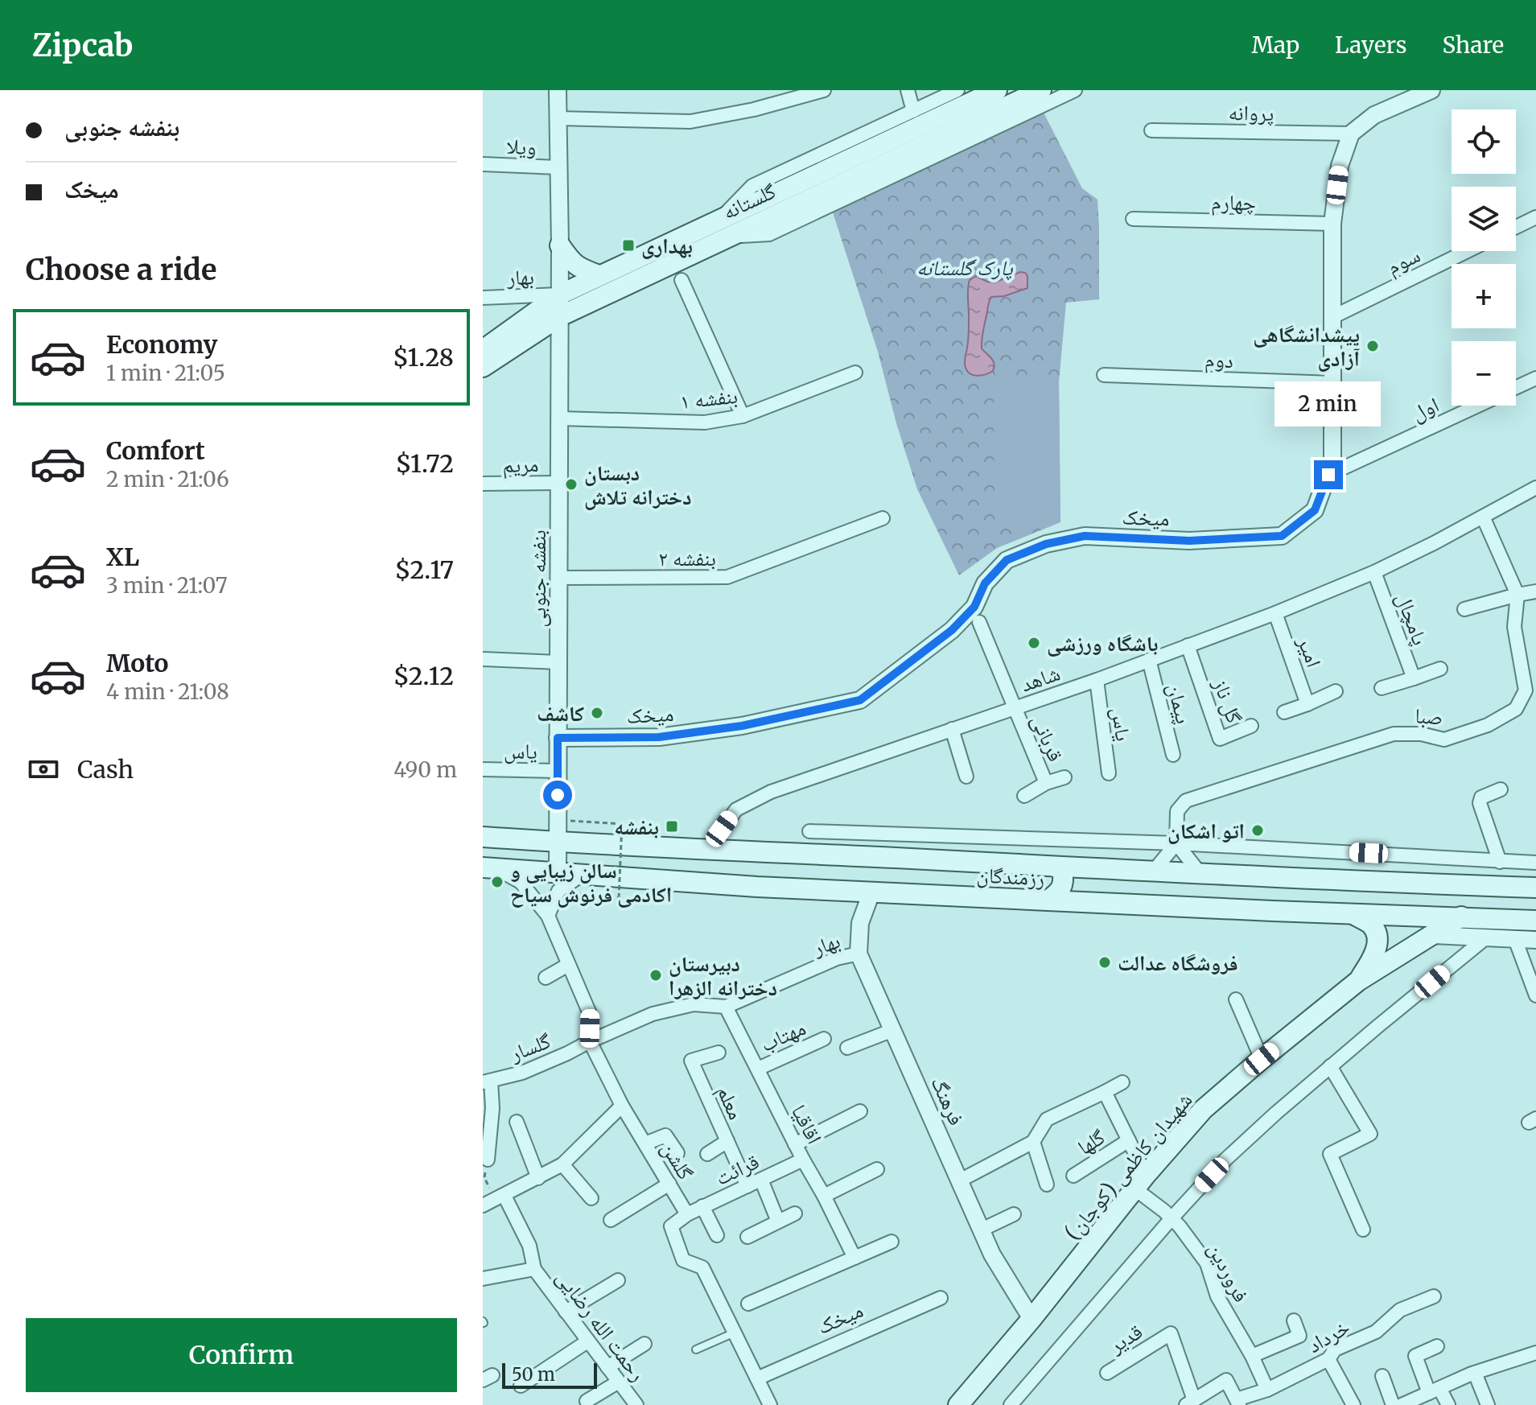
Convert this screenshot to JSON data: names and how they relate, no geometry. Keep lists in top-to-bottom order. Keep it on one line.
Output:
{"streets":{"main road":["گلستانه","رزمندگان","شهیدان کاظمی (کوجان)"],"street":["پروانه","ویلا","چهارم","سوم","بهار","دوم","بنفشه ۱","اول","مریم","میخک","بنفشه ۲","بنفشه جنوبی","پامچال","امیر","شاهد","گل ناز","پیمان","صبا","یاس","قربانی","مهتاب","گلسار","فرهنگ","معلم","اقاقیا","گلها","گلشن","قرائت","فروردین","رحمت الله رضایی","خرداد","قدیر"]},"crossings":[["پروانه","میخک"],["گلستانه","بهار"],["گلستانه","بنفشه جنوبی"],["چهارم","میخک"],["سوم","میخک"],["بهار","بنفشه جنوبی"],["بهار","گلسار"],["بهار","فرهنگ"],["بهار","اقاقیا"],["بهار","گلشن"],["دوم","میخک"],["بنفشه ۱","بنفشه جنوبی"],["اول","میخک"],["مریم","بنفشه جنوبی"],["میخک","بنفشه جنوبی"],["بنفشه ۲","بنفشه جنوبی"],["بنفشه جنوبی","یاس"],["بنفشه جنوبی","رزمندگان"],["پامچال","شاهد"],["امیر","شاهد"],["شاهد","گل ناز"],["شاهد","پیمان"],["شاهد","صبا"],["شاهد","یاس"],["شاهد","قربانی"],["شاهد","رزمندگان"],["رزمندگان","فرهنگ"],["رزمندگان","گلشن"],["مهتاب","اقاقیا"],["گلسار","گلشن"],["فرهنگ","شهیدان کاظمی (کوجان)"],["معلم","قرائت"],["اقاقیا","قرائت"],["گلشن","قرائت"],["شهیدان کاظمی (کوجان)","فروردین"],["فروردین","خرداد"]],"parks":["پارک گلستانه"],"places":{"transit":["بهداری","بنفشه"],"other":["پیشدانشگاهی آزادی","دبستان دخترانه تلاش","باشگاه ورزشی","کاشف","اتو اشکان","سالن زیبایی و اکادمی فرنوش سیاح","فروشگاه عدالت","دبيرستان دخترانه الزهرا"]},"scale_bar":"50 m","page":{"header":"Zipcab","nav":["Map","Layers","Share"],"banner":["بنفشه جنوبی","میخک"],"map_buttons":["+","−"],"heading":"Choose a ride","list":[{"name":"Economy","note":"1 min · 21:05","value":"$1.28"},{"name":"Comfort","note":"2 min · 21:06","value":"$1.72"},{"name":"XL","note":"3 min · 21:07","value":"$2.17"},{"name":"Moto","note":"4 min · 21:08","value":"$2.12"}],"bubble":"2 min","pay":["Cash","490 m"],"buttons":"Confirm","scale":"50 m"}}
